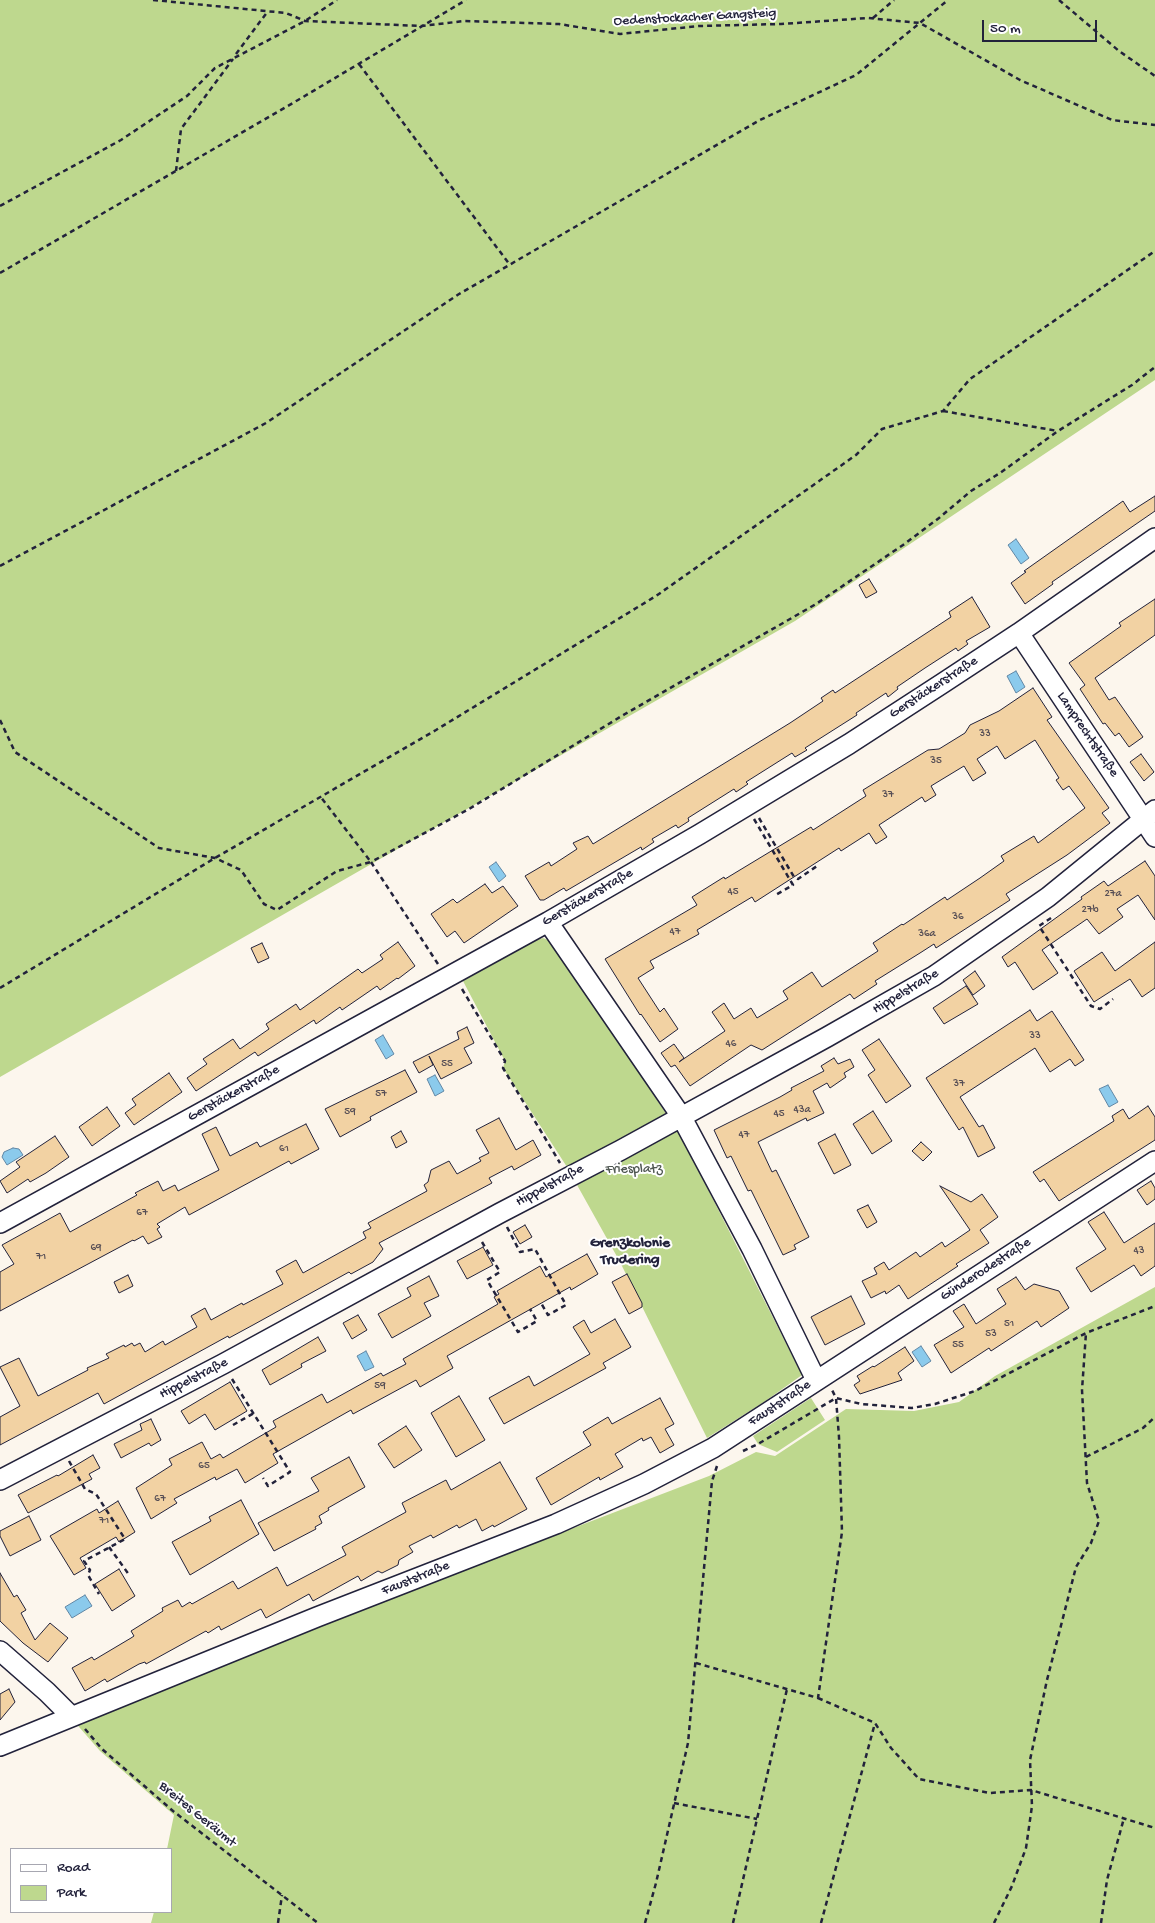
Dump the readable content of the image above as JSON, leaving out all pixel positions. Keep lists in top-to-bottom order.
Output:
{
  "streets": {
    "street": [
      "Gerstäckerstraße",
      "Lamprechtstraße",
      "Hippelstraße",
      "Günderodestraße",
      "Fauststraße"
    ],
    "path": ["Oedenstockacher Gangsteig", "Breites Geräumt"]
  },
  "crossings": [
    ["Gerstäckerstraße", "Lamprechtstraße"],
    ["Lamprechtstraße", "Hippelstraße"],
    ["Günderodestraße", "Fauststraße"],
    ["Fauststraße", "Breites Geräumt"]
  ],
  "districts": ["Grenzkolonie Trudering"],
  "parks": ["Friesplatz"],
  "house_numbers": [
    "33",
    "35",
    "37",
    "45",
    "27a",
    "27b",
    "36",
    "47",
    "36a",
    "33",
    "46",
    "55",
    "37",
    "57",
    "43a",
    "59",
    "45",
    "47",
    "61",
    "67",
    "69",
    "43",
    "71",
    "51",
    "53",
    "55",
    "59",
    "65",
    "67",
    "71"
  ],
  "legend": ["Road", "Park"],
  "scale_bar": "50 m"
}
